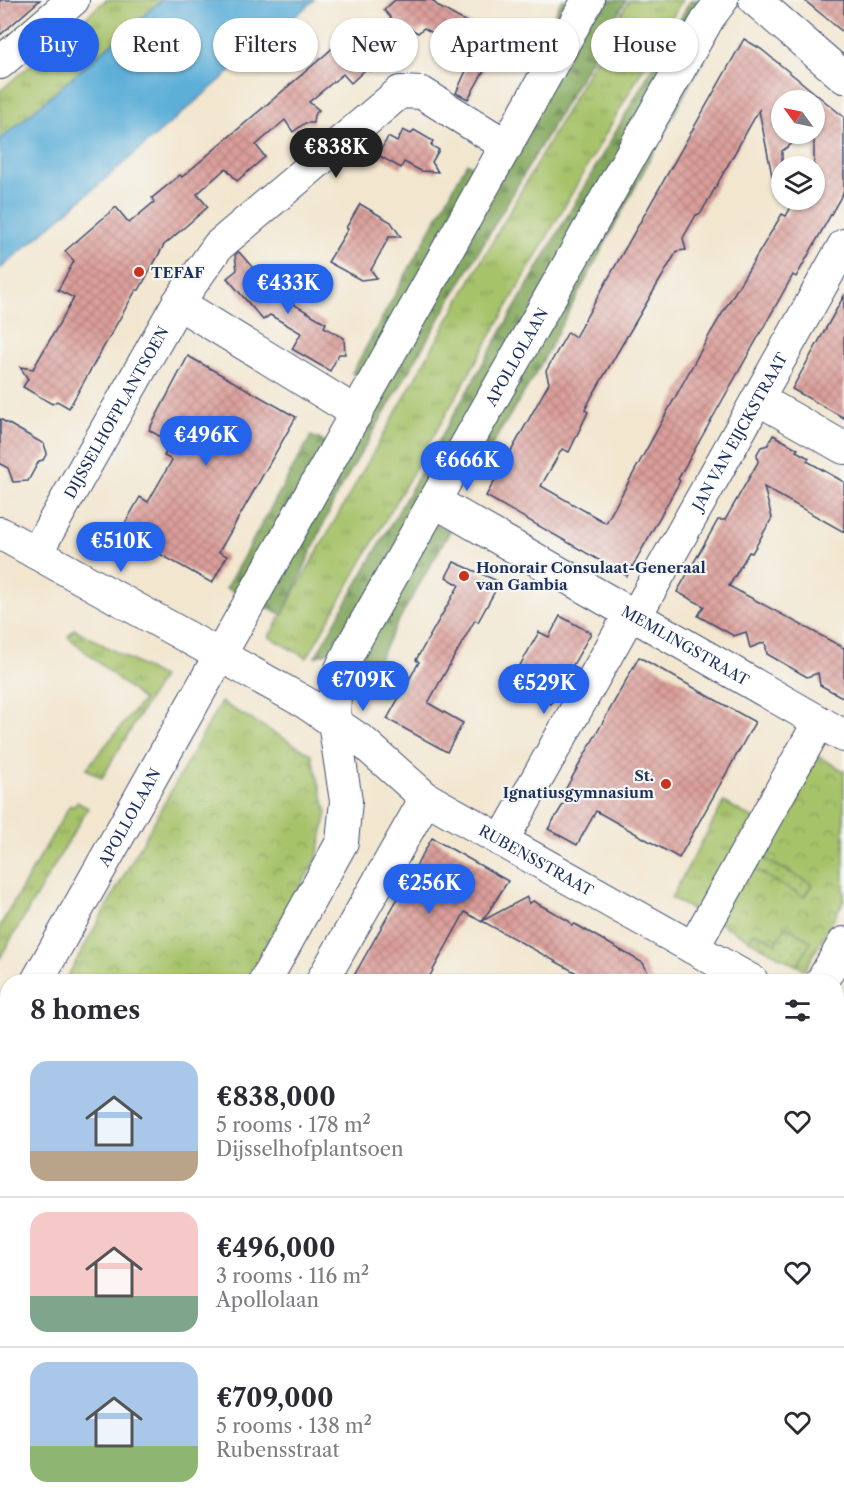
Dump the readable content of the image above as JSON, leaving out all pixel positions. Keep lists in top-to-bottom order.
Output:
{
  "streets": {
    "street": [
      "APOLLOLAAN",
      "DIJSSELHOFPLANTSOEN",
      "JAN VAN EIJCKSTRAAT",
      "MEMLINGSTRAAT",
      "RUBENSSTRAAT"
    ]
  },
  "crossings": [
    ["APOLLOLAAN", "DIJSSELHOFPLANTSOEN"],
    ["APOLLOLAAN", "MEMLINGSTRAAT"],
    ["APOLLOLAAN", "RUBENSSTRAAT"],
    ["JAN VAN EIJCKSTRAAT", "MEMLINGSTRAAT"],
    ["JAN VAN EIJCKSTRAAT", "RUBENSSTRAAT"]
  ],
  "places": ["TEFAF", "Honorair Consulaat-Generaal van Gambia", "St. Ignatiusgymnasium"],
  "north": "top left",
  "page": {
    "chip": [
      "Buy",
      "Rent",
      "Filters",
      "New",
      "Apartment",
      "House"
    ],
    "price": [
      "€838K",
      "€433K",
      "€496K",
      "€666K",
      "€510K",
      "€709K",
      "€529K",
      "€256K"
    ],
    "heading": "8 homes",
    "list": [
      {
        "name": "€838,000",
        "note": "5 rooms · 178 m² · Dijsselhofplantsoen"
      },
      {
        "name": "€496,000",
        "note": "3 rooms · 116 m² · Apollolaan"
      },
      {
        "name": "€709,000",
        "note": "5 rooms · 138 m² · Rubensstraat"
      }
    ]
  }
}
